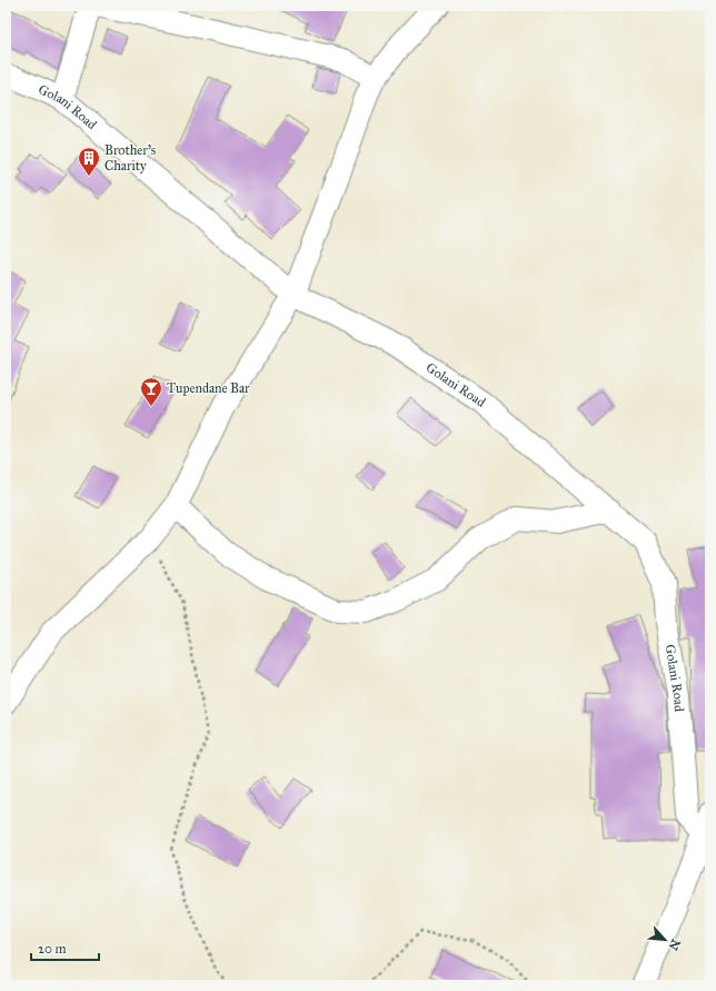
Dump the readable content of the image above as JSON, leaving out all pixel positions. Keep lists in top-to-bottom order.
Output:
{
  "streets": {
    "street": ["Golani Road"]
  },
  "places": {
    "building": ["Brother's Charity"],
    "bar": ["Tupendane Bar"]
  },
  "scale_bar": "20 m",
  "north": "bottom right"
}
